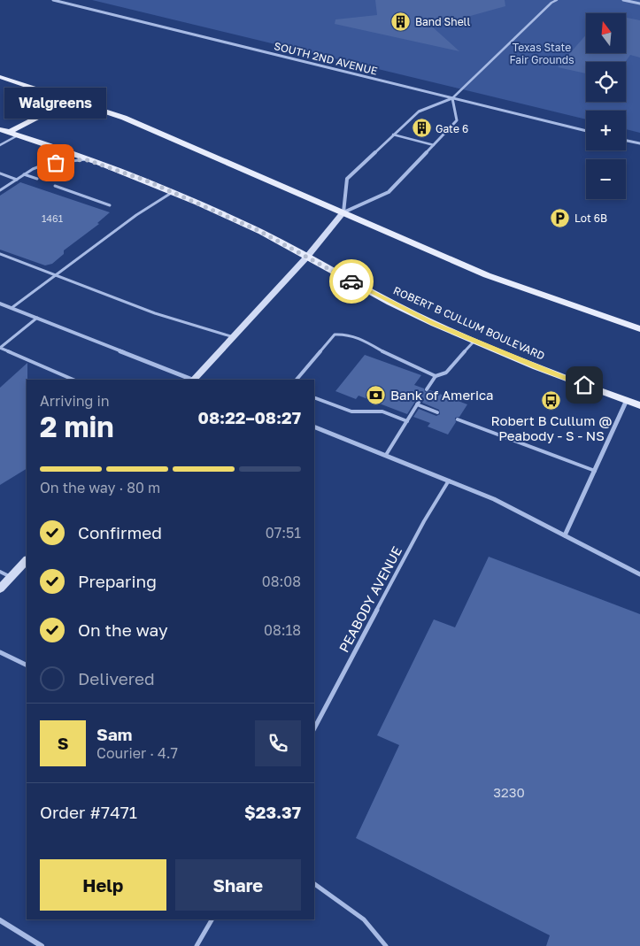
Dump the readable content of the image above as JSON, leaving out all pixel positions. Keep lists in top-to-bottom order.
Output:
{
  "streets": {
    "main road": ["ROBERT B CULLUM BOULEVARD"],
    "street": ["SOUTH 2ND AVENUE"],
    "lane": ["PEABODY AVENUE"]
  },
  "parks": ["Texas State Fair Grounds"],
  "places": {
    "building": ["Band Shell", "Gate 6"],
    "other": ["Walgreens"],
    "parking": ["Lot 6B"],
    "bank": ["Bank of America"],
    "bus stop": ["Robert B Cullum @ Peabody - S - NS"]
  },
  "house_numbers": ["1461", "3230"],
  "north": "top",
  "page": {
    "map_buttons": ["+", "−"],
    "bubble": "Walgreens",
    "heading": ["2 min", "Arriving in", "08:22–08:27"],
    "panel": [
      "Sam",
      "Courier · 4.7",
      "Order #7471",
      "$23.37"
    ],
    "bar": "On the way · 80 m",
    "list": [
      ["Confirmed", "07:51"],
      ["Preparing", "08:08"],
      ["On the way", "08:18"],
      "Delivered"
    ],
    "round": "S",
    "buttons": ["Help", "Share"]
  }
}
